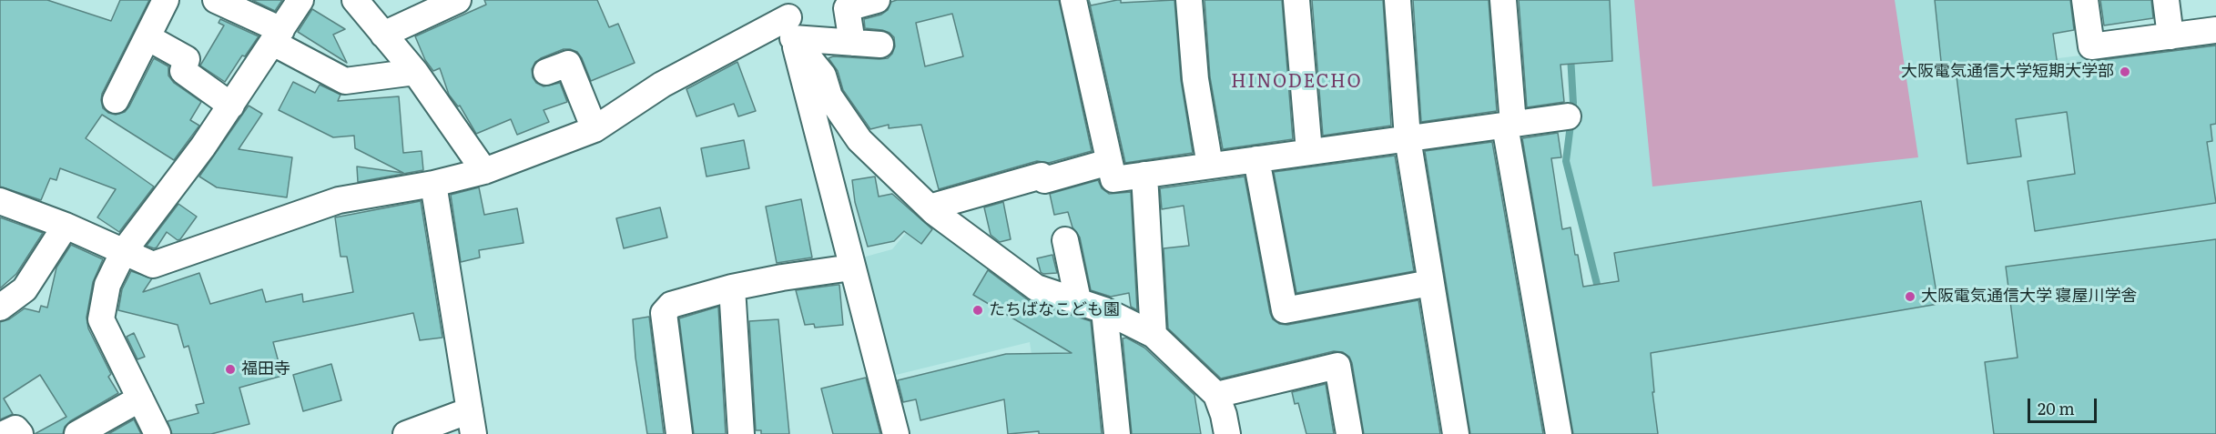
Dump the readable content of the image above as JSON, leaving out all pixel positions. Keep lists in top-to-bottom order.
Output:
{
  "districts": ["HINODECHO"],
  "places": [
    "大阪電気通信大学短期大学部",
    "大阪電気通信大学 寝屋川学舎",
    "たちばなこども園",
    "福田寺"
  ],
  "scale_bar": "20 m"
}
